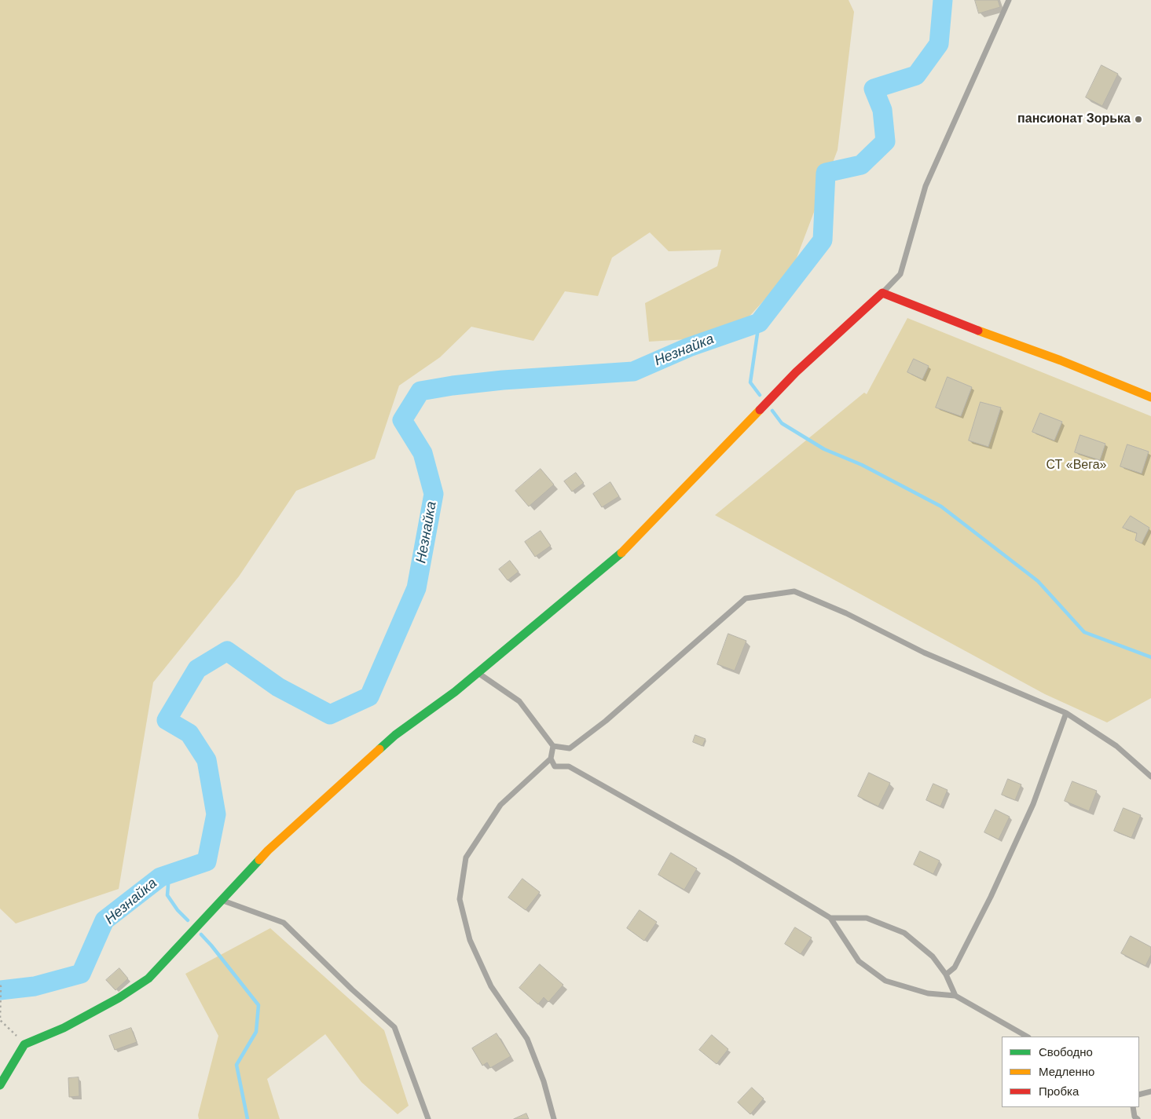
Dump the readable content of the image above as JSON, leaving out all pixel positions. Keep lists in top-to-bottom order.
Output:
{
  "water": ["Незнайка"],
  "parks": ["СТ «Вега»"],
  "places": ["пансионат Зорька"],
  "legend": ["Свободно", "Медленно", "Пробка"]
}
